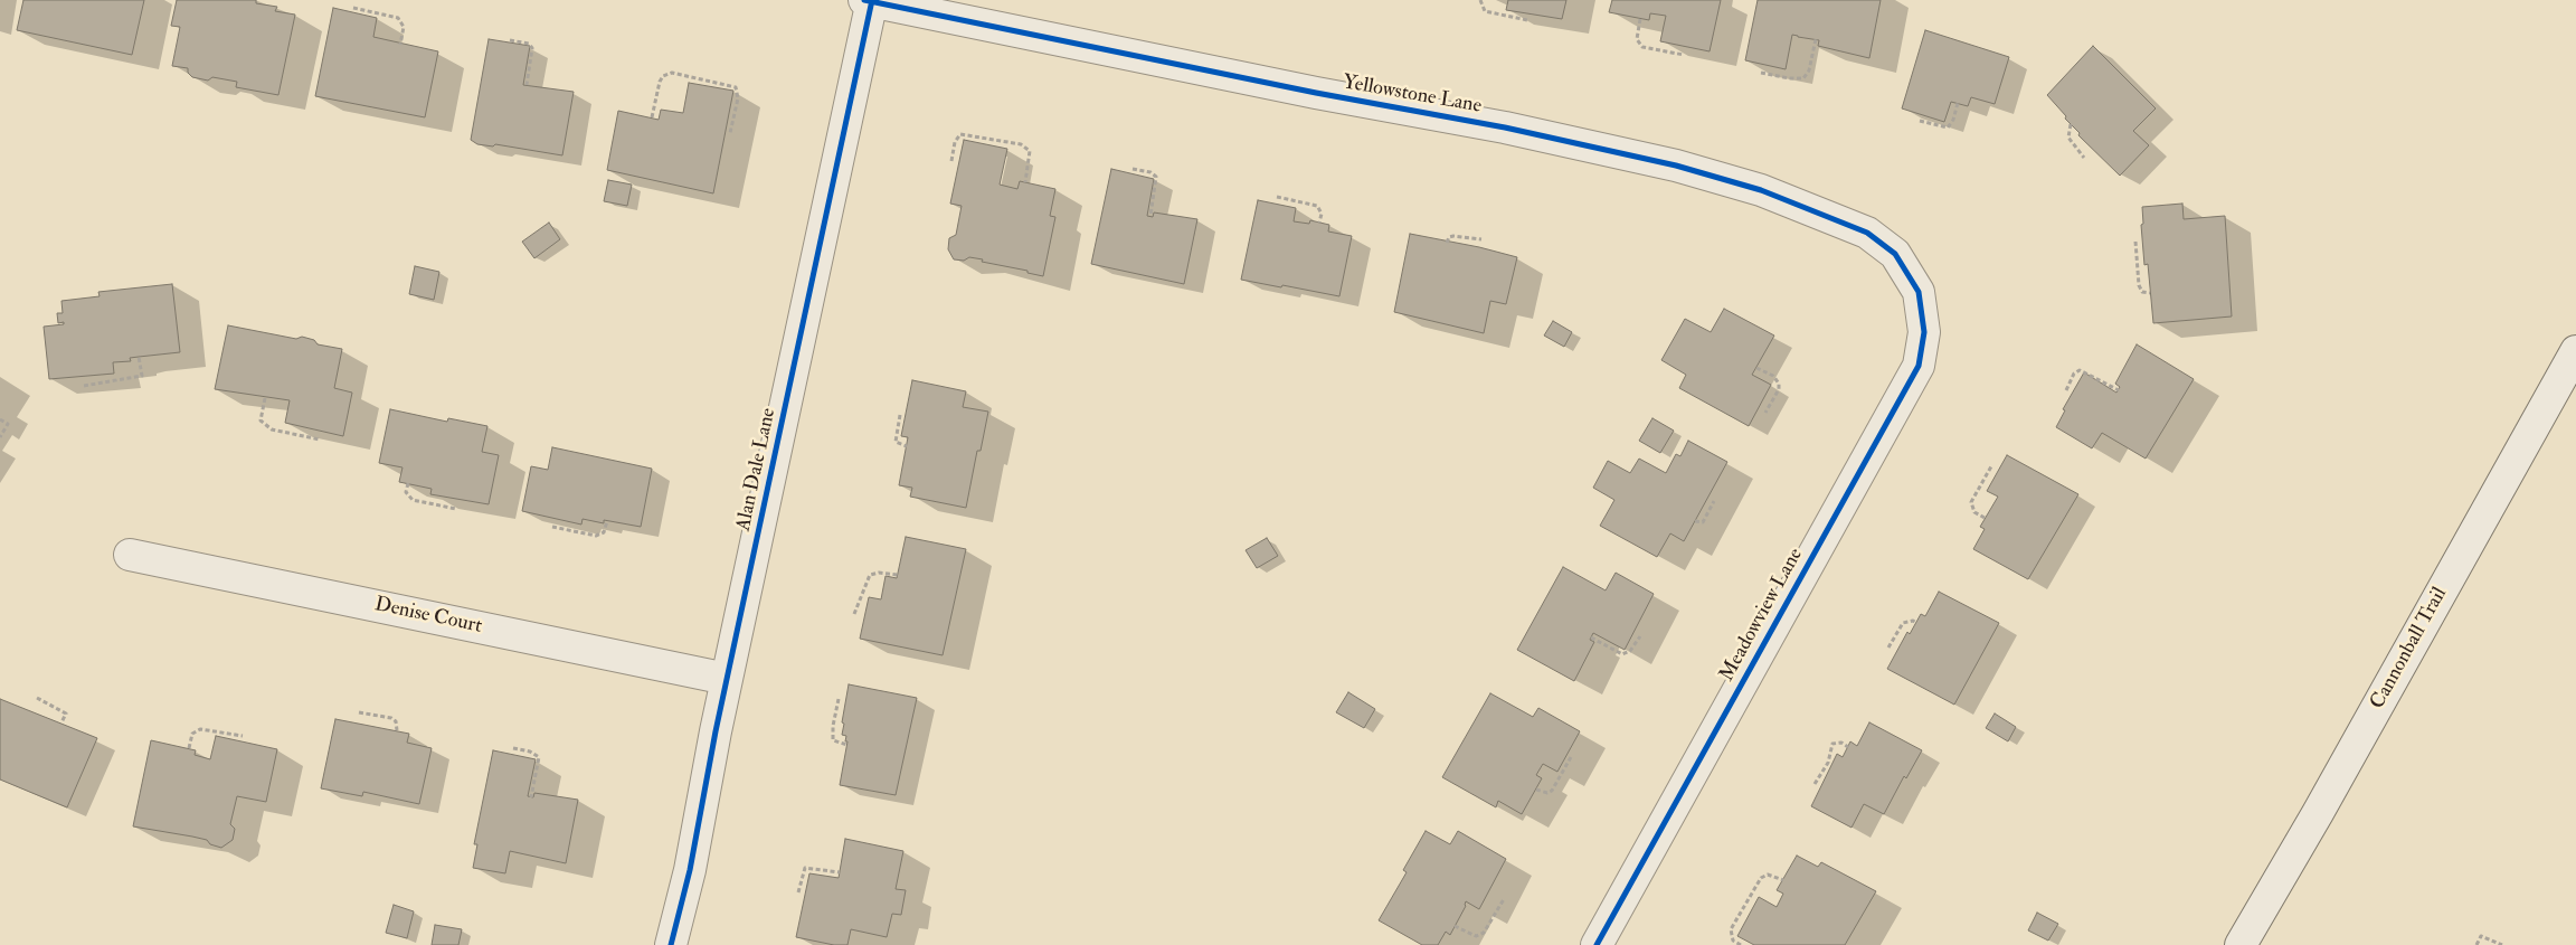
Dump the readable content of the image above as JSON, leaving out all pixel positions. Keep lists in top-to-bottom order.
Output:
{
  "streets": {
    "street": [
      "Yellowstone Lane",
      "Alan Dale Lane",
      "Meadowview Lane",
      "Denise Court",
      "Cannonball Trail"
    ]
  },
  "crossings": [
    ["Yellowstone Lane", "Alan Dale Lane"],
    ["Yellowstone Lane", "Meadowview Lane"],
    ["Alan Dale Lane", "Denise Court"]
  ]
}
